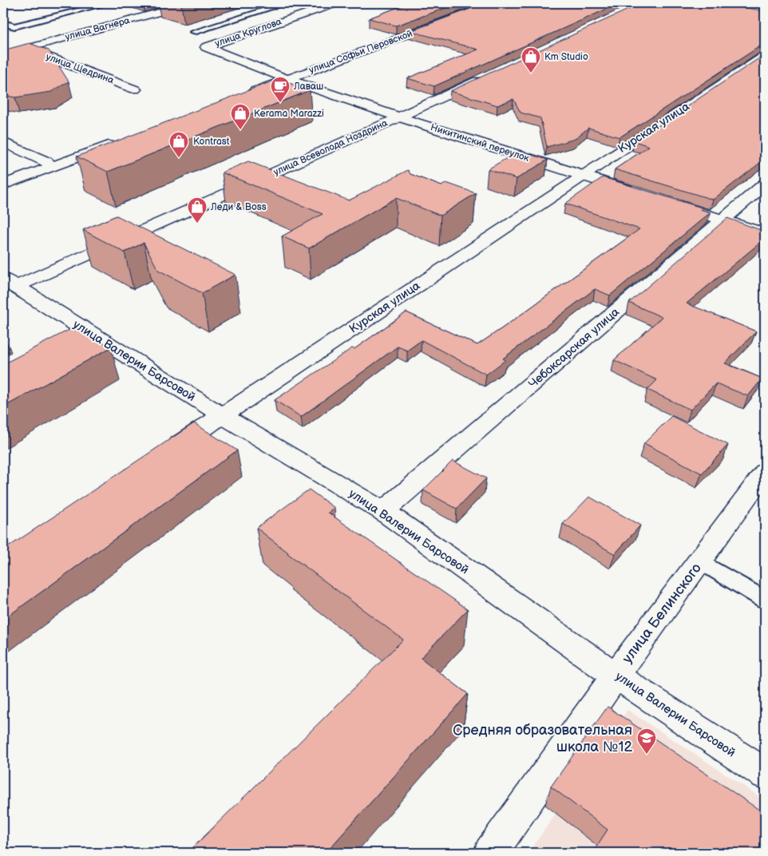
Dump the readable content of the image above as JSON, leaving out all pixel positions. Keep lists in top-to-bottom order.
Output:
{
  "streets": {
    "street": [
      "улица Вагнера",
      "улица Круглова",
      "улица Софьи Перовской",
      "улица Щедрина",
      "Курская улица",
      "Никитинский переулок",
      "улица Всеволода Ноздрина",
      "Чебоксарская улица",
      "улица Валерии Барсовой",
      "улица Белинского"
    ]
  },
  "crossings": [
    ["улица Вагнера", "улица Щедрина"],
    ["улица Круглова", "Никитинский переулок"],
    ["улица Софьи Перовской", "Никитинский переулок"],
    ["Курская улица", "Никитинский переулок"],
    ["Курская улица", "улица Валерии Барсовой"],
    ["Никитинский переулок", "улица Всеволода Ноздрина"],
    ["улица Всеволода Ноздрина", "улица Валерии Барсовой"],
    ["Чебоксарская улица", "улица Валерии Барсовой"],
    ["улица Валерии Барсовой", "улица Белинского"]
  ],
  "places": {
    "shop": [
      "Кm Studio",
      "Kerama Marazzi",
      "Kontrast",
      "Леди & Boss"
    ],
    "cafe": ["Лаваш"],
    "school or university": ["Средняя образовательная школа №12"]
  }
}
